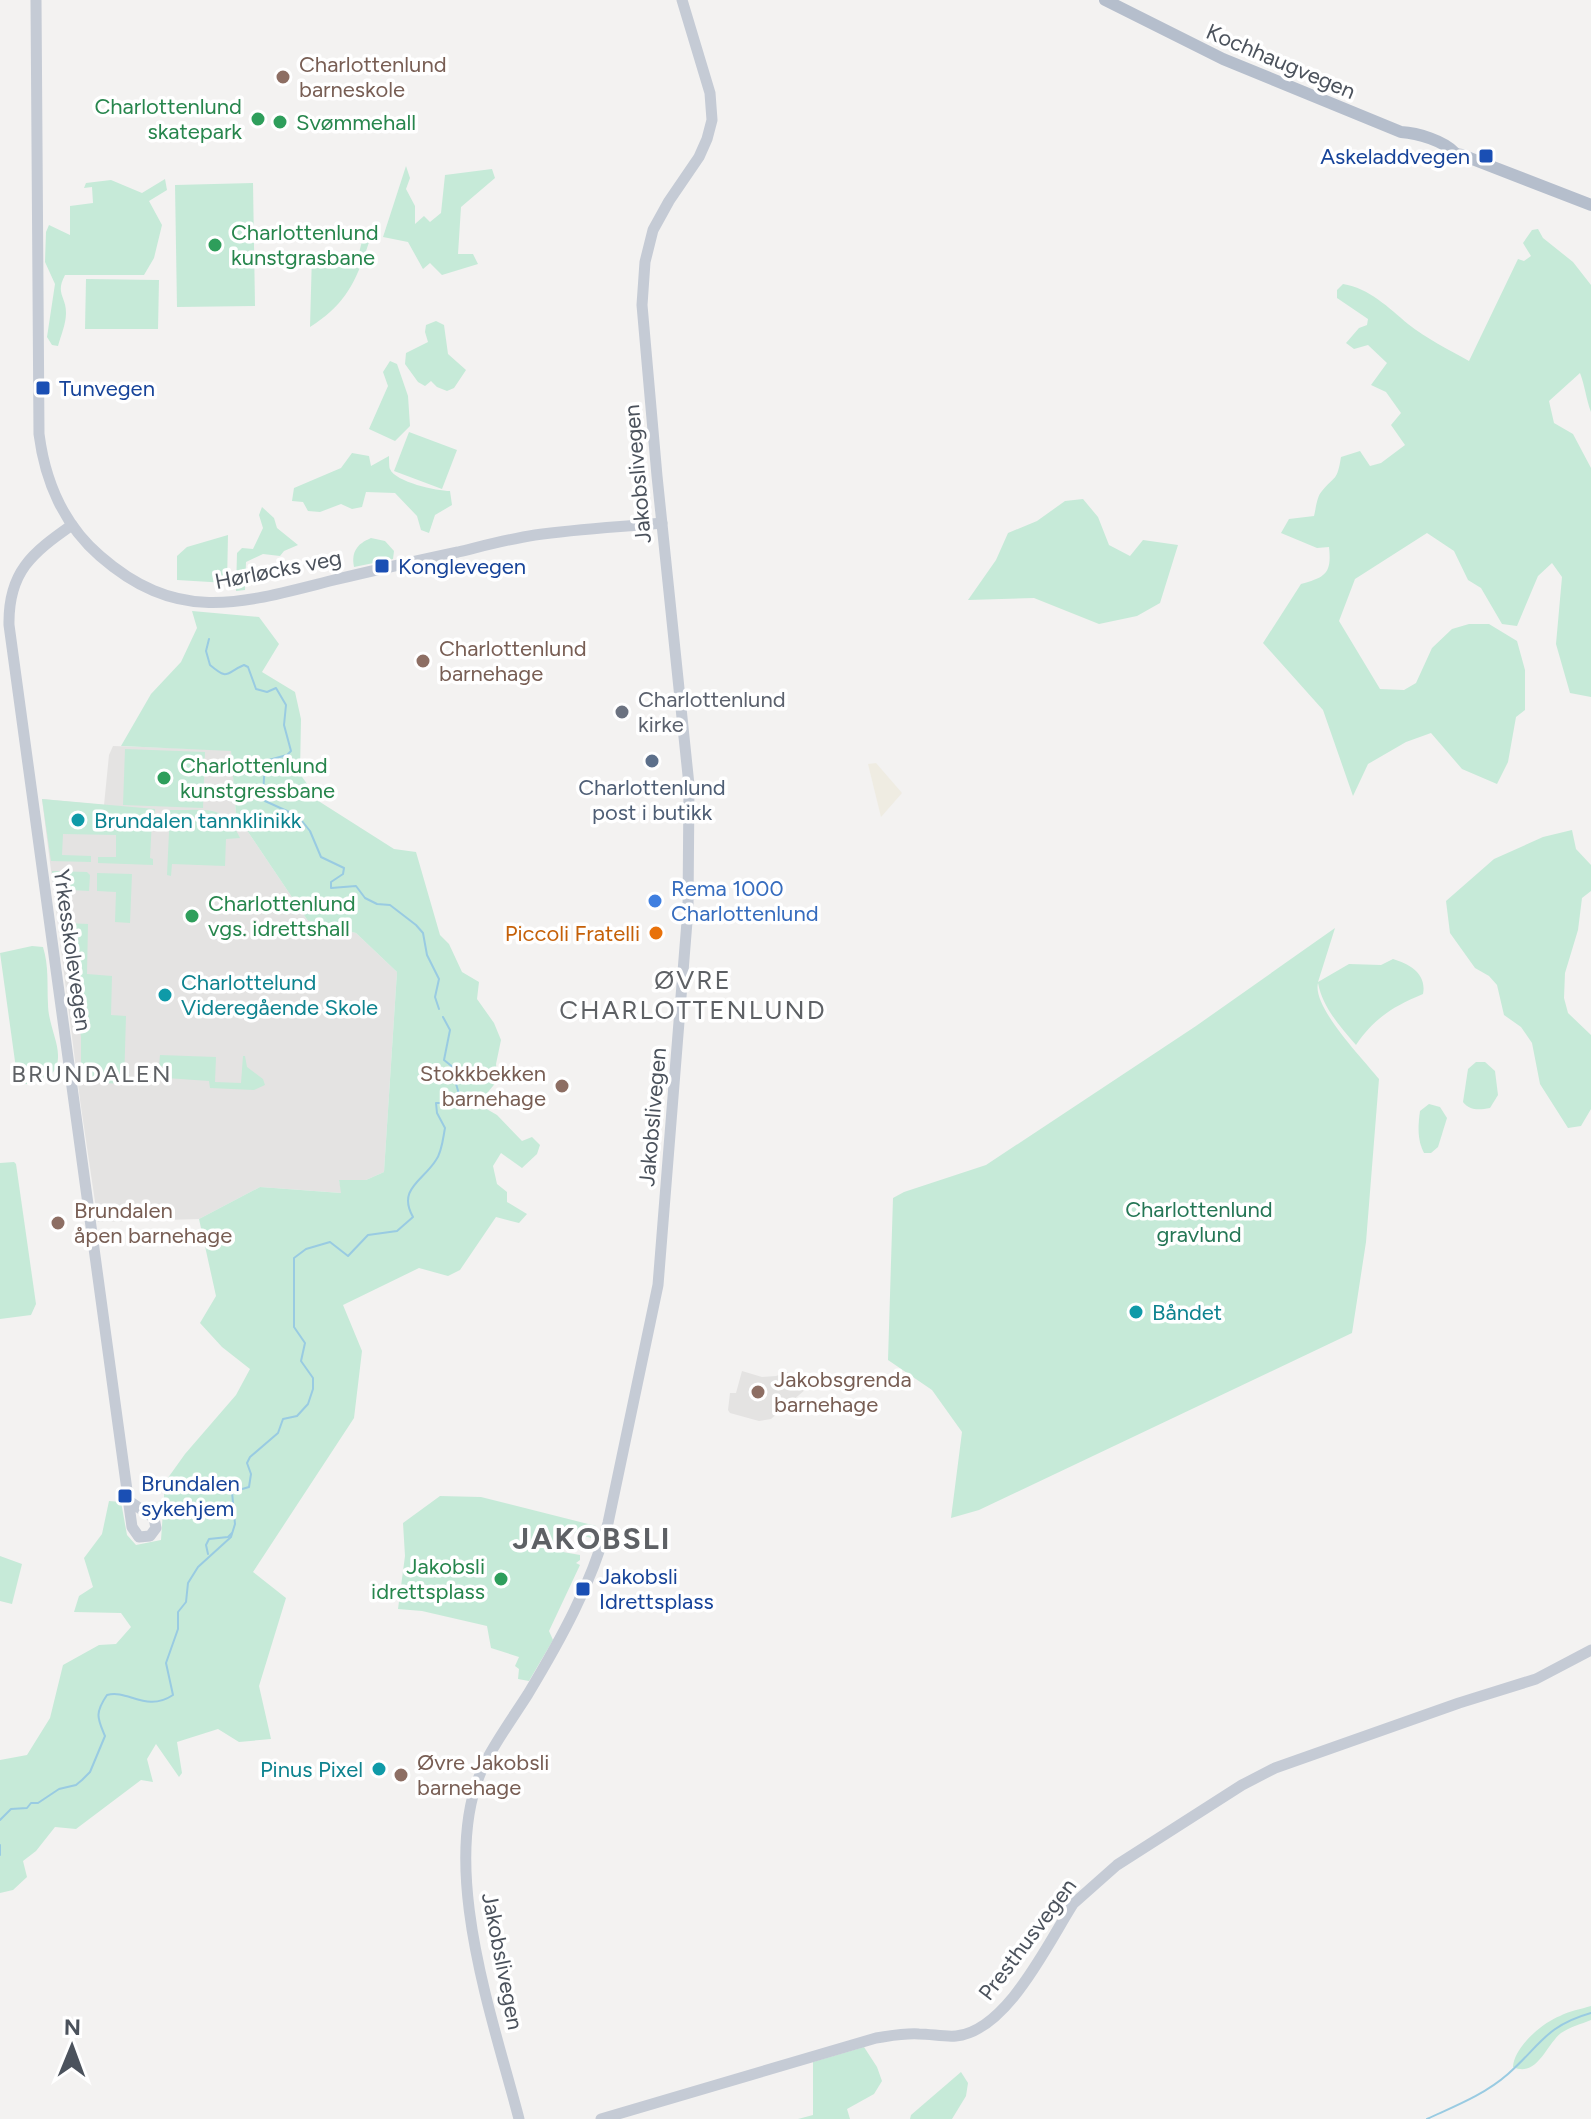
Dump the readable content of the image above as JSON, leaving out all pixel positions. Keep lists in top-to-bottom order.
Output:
{
  "streets": {
    "main road": ["Kochhaugvegen"],
    "street": [
      "Jakobslivegen",
      "Hørløcks veg",
      "Yrkesskolevegen",
      "Presthusvegen"
    ]
  },
  "crossings": [
    ["Jakobslivegen", "Hørløcks veg"],
    ["Hørløcks veg", "Yrkesskolevegen"]
  ],
  "districts": ["ØVRE CHARLOTTENLUND", "BRUNDALEN", "JAKOBSLI"],
  "parks": ["Charlottenlund gravlund"],
  "places": {
    "other": [
      "Charlottenlund barneskole",
      "Charlottenlund skatepark",
      "Svømmehall",
      "Charlottenlund kunstgrasbane",
      "Charlottenlund barnehage",
      "Charlottenlund kirke",
      "Charlottenlund post i butikk",
      "Charlottenlund kunstgressbane",
      "Brundalen tannklinikk",
      "Rema 1000 Charlottenlund",
      "Charlottenlund vgs. idrettshall",
      "Piccoli Fratelli",
      "Charlottelund Videregående Skole",
      "Stokkbekken barnehage",
      "Brundalen åpen barnehage",
      "Båndet",
      "Jakobsgrenda barnehage",
      "Jakobsli idrettsplass",
      "Pinus Pixel",
      "Øvre Jakobsli barnehage"
    ],
    "transit": [
      "Askeladdvegen",
      "Tunvegen",
      "Konglevegen",
      "Brundalen sykehjem",
      "Jakobsli Idrettsplass"
    ]
  },
  "north": "top"
}
